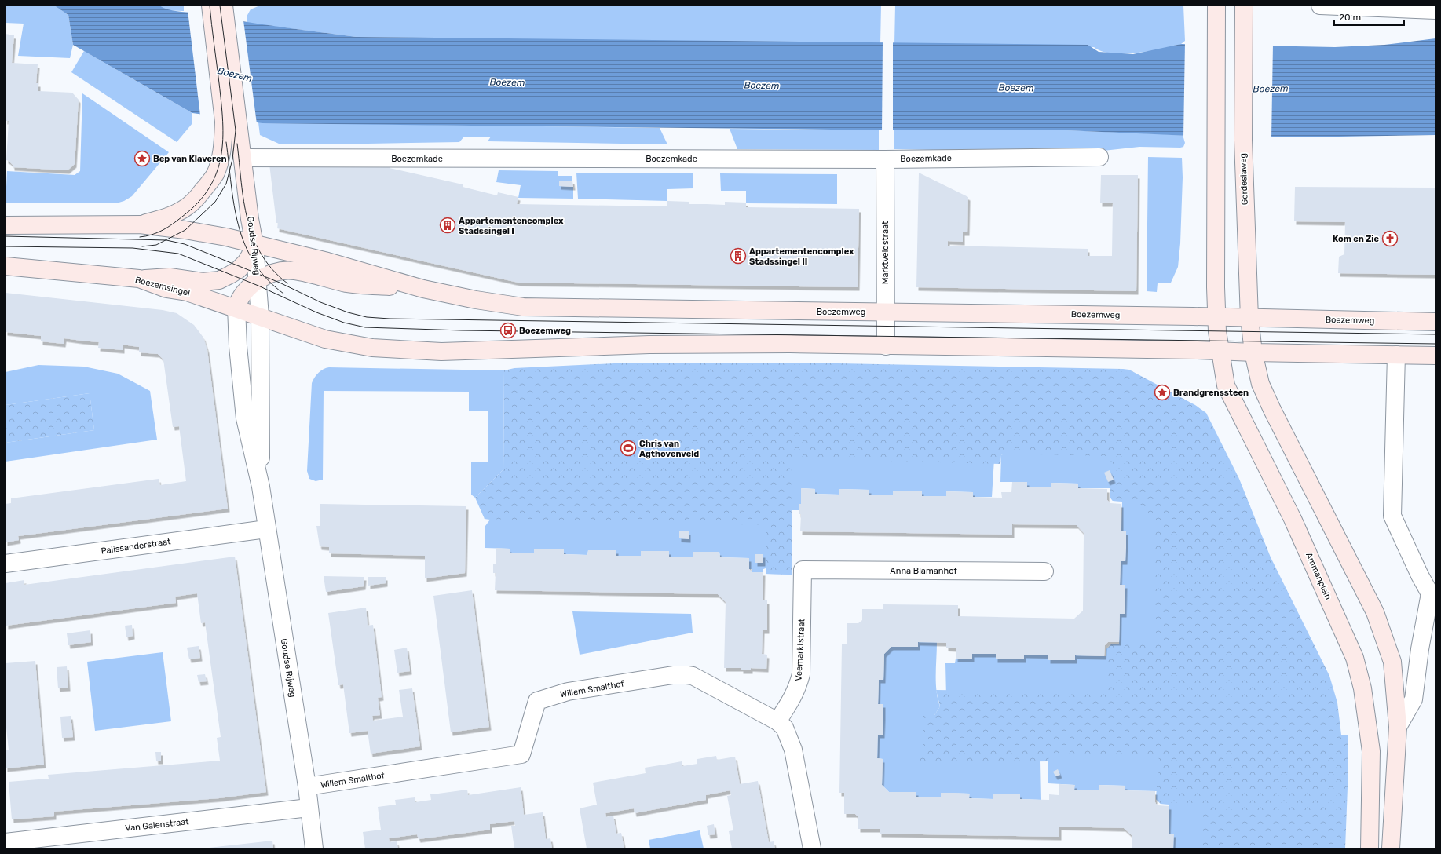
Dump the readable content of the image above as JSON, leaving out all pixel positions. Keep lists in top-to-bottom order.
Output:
{
  "streets": {
    "main road": [
      "Gerdesiaweg",
      "Goudse Rijweg",
      "Boezemsingel",
      "Boezemweg",
      "Ammanplein"
    ],
    "street": [
      "Boezemkade",
      "Marktveldstraat",
      "Palissanderstraat",
      "Anna Blamanhof",
      "Veemarktstraat",
      "Willem Smalthof",
      "Van Galenstraat"
    ]
  },
  "crossings": [
    ["Boezemkade", "Goudse Rijweg"],
    ["Boezemkade", "Marktveldstraat"],
    ["Gerdesiaweg", "Boezemweg"],
    ["Goudse Rijweg", "Boezemsingel"],
    ["Goudse Rijweg", "Boezemweg"],
    ["Goudse Rijweg", "Palissanderstraat"],
    ["Goudse Rijweg", "Willem Smalthof"],
    ["Goudse Rijweg", "Van Galenstraat"],
    ["Marktveldstraat", "Boezemweg"],
    ["Boezemweg", "Ammanplein"],
    ["Anna Blamanhof", "Veemarktstraat"],
    ["Veemarktstraat", "Willem Smalthof"]
  ],
  "water": ["Boezem"],
  "places": {
    "place": ["Bep van Klaveren", "Brandgrenssteen"],
    "building": ["Appartementencomplex Stadssingel I", "Appartementencomplex Stadssingel II"],
    "church": ["Kom en Zie"],
    "bus stop": ["Boezemweg"],
    "sports": ["Chris van Agthovenveld"]
  },
  "scale_bar": "20 m"
}
